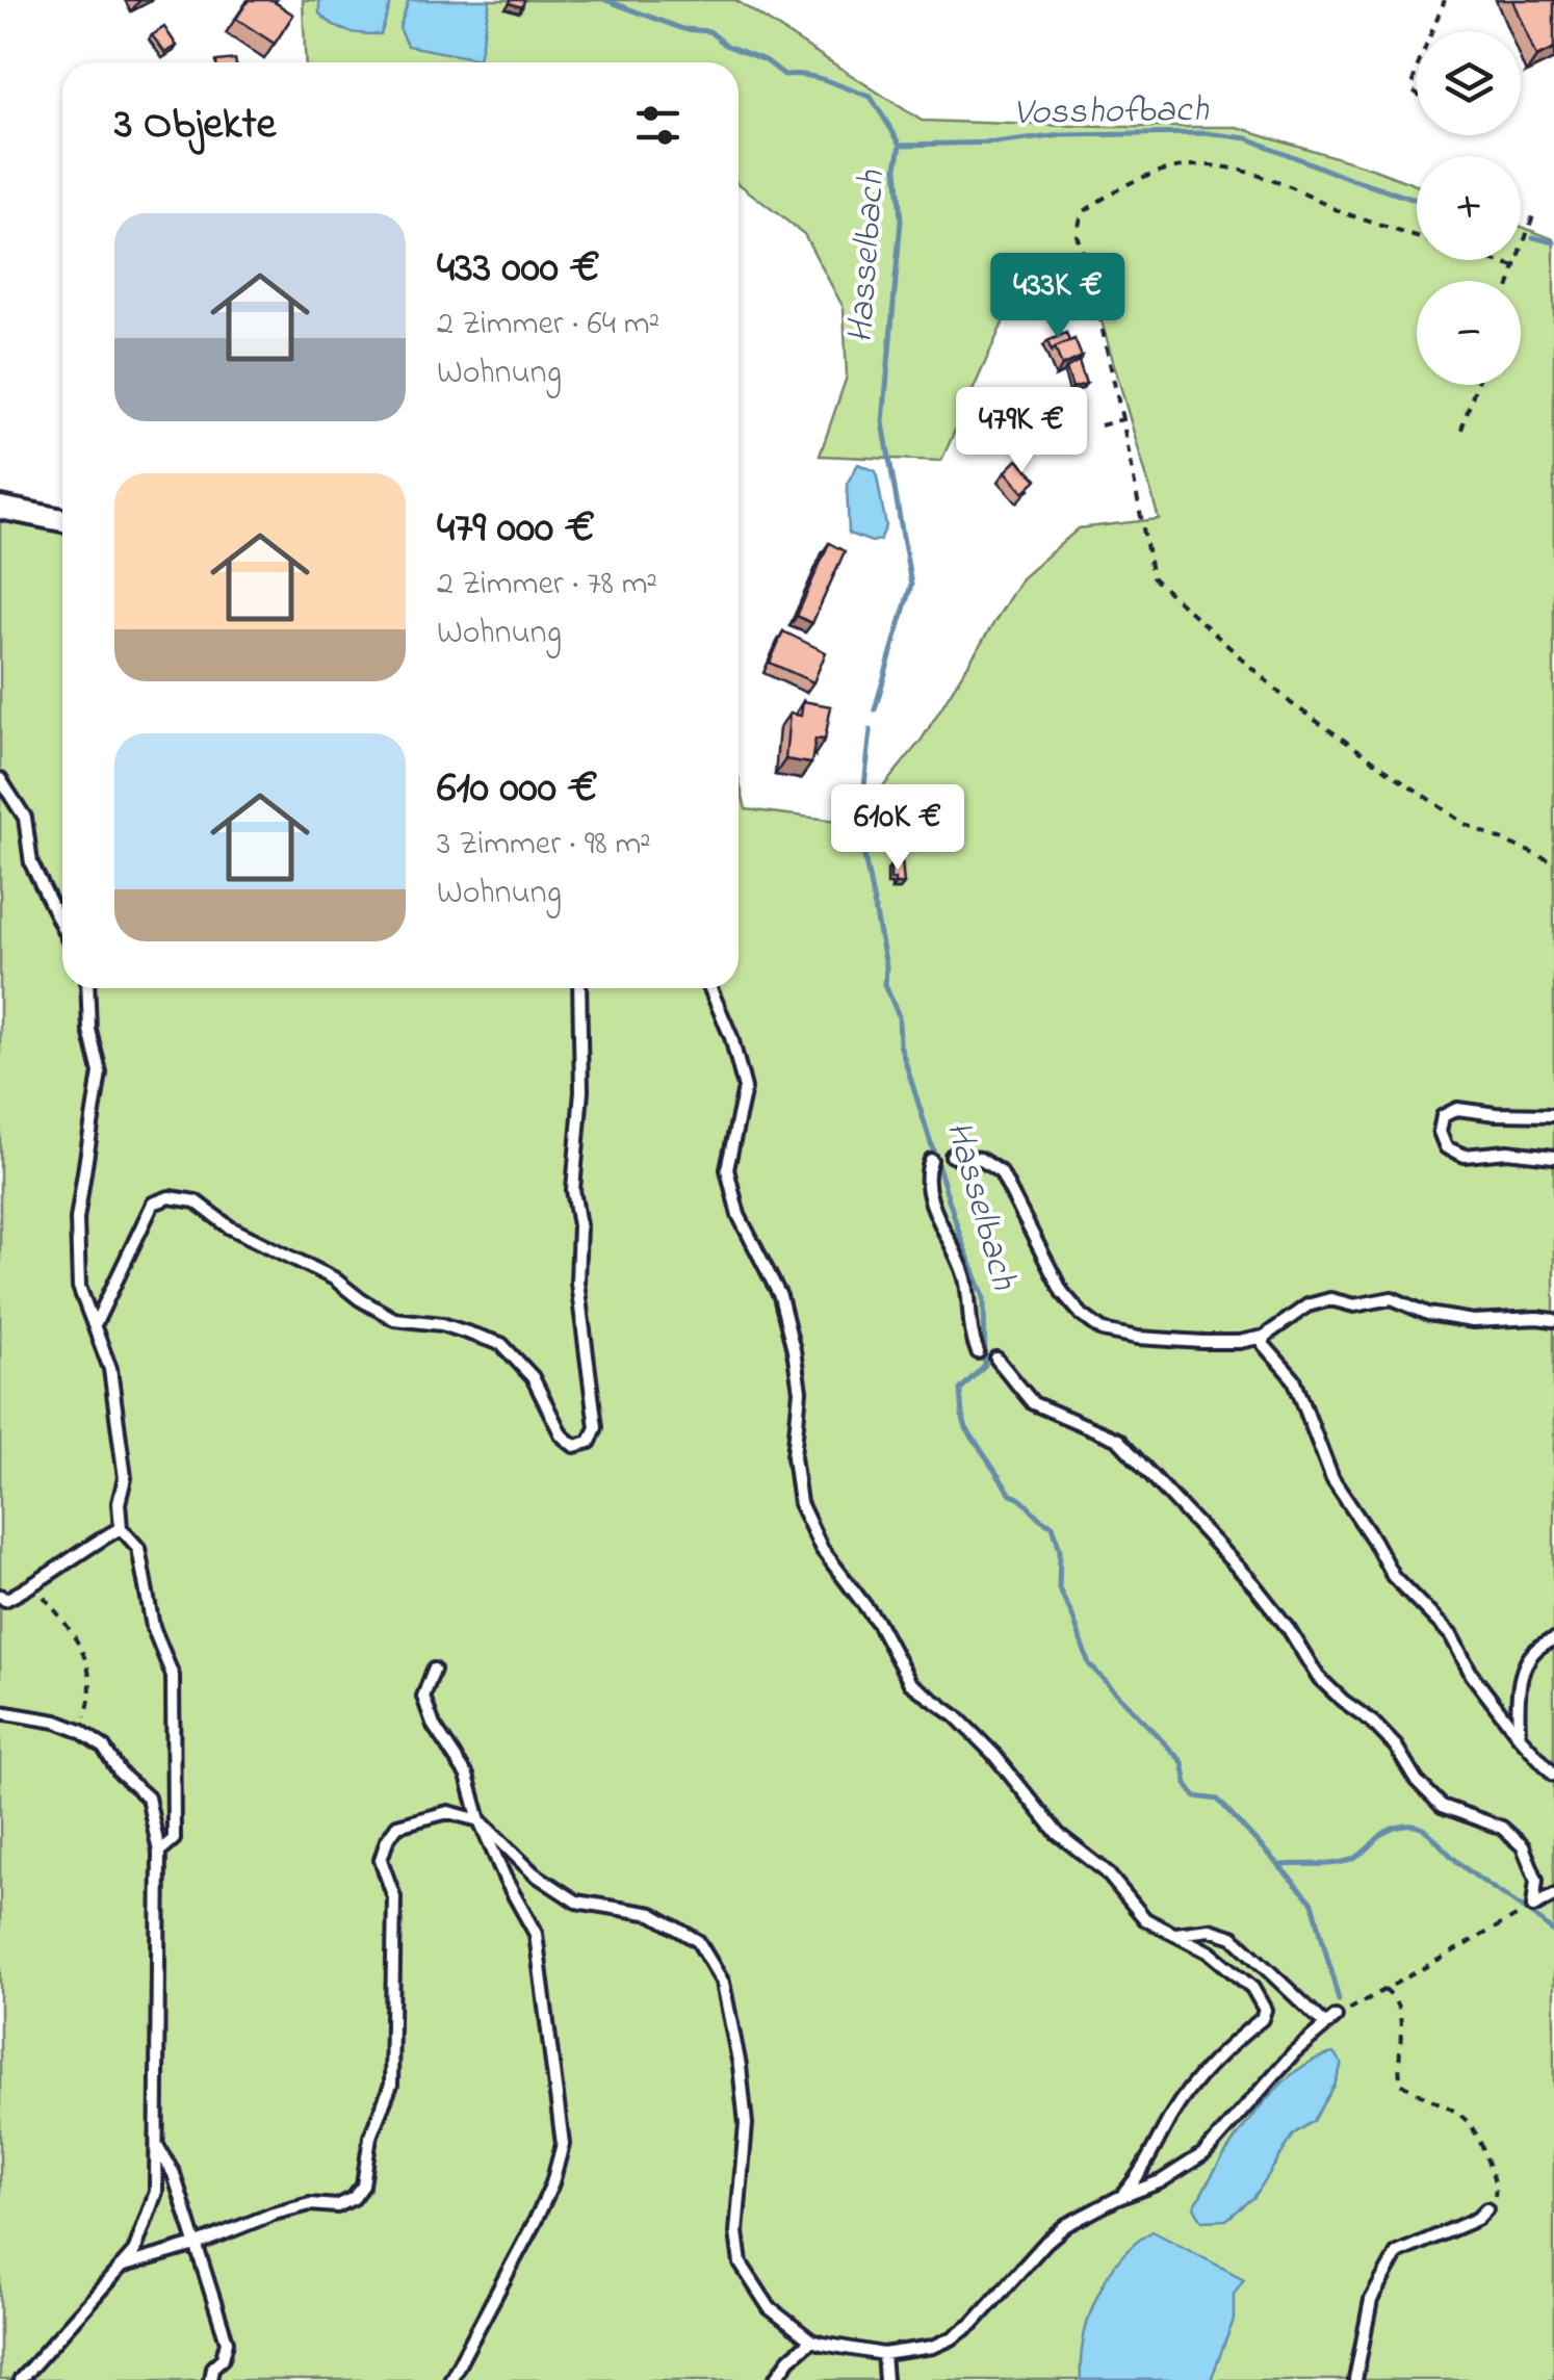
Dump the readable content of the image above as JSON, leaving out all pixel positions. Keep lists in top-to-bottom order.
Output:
{
  "water": ["Vosshofbach", "Hasselbach"],
  "page": {
    "map_buttons": ["+", "−"],
    "heading": "3 Objekte",
    "list": [
      {
        "name": "433 000 €",
        "note": "2 Zimmer · 64 m² · Wohnung"
      },
      {
        "name": "479 000 €",
        "note": "2 Zimmer · 78 m² · Wohnung"
      },
      {
        "name": "610 000 €",
        "note": "3 Zimmer · 98 m² · Wohnung"
      }
    ],
    "price": ["433K €", "479K €", "610K €"]
  }
}
